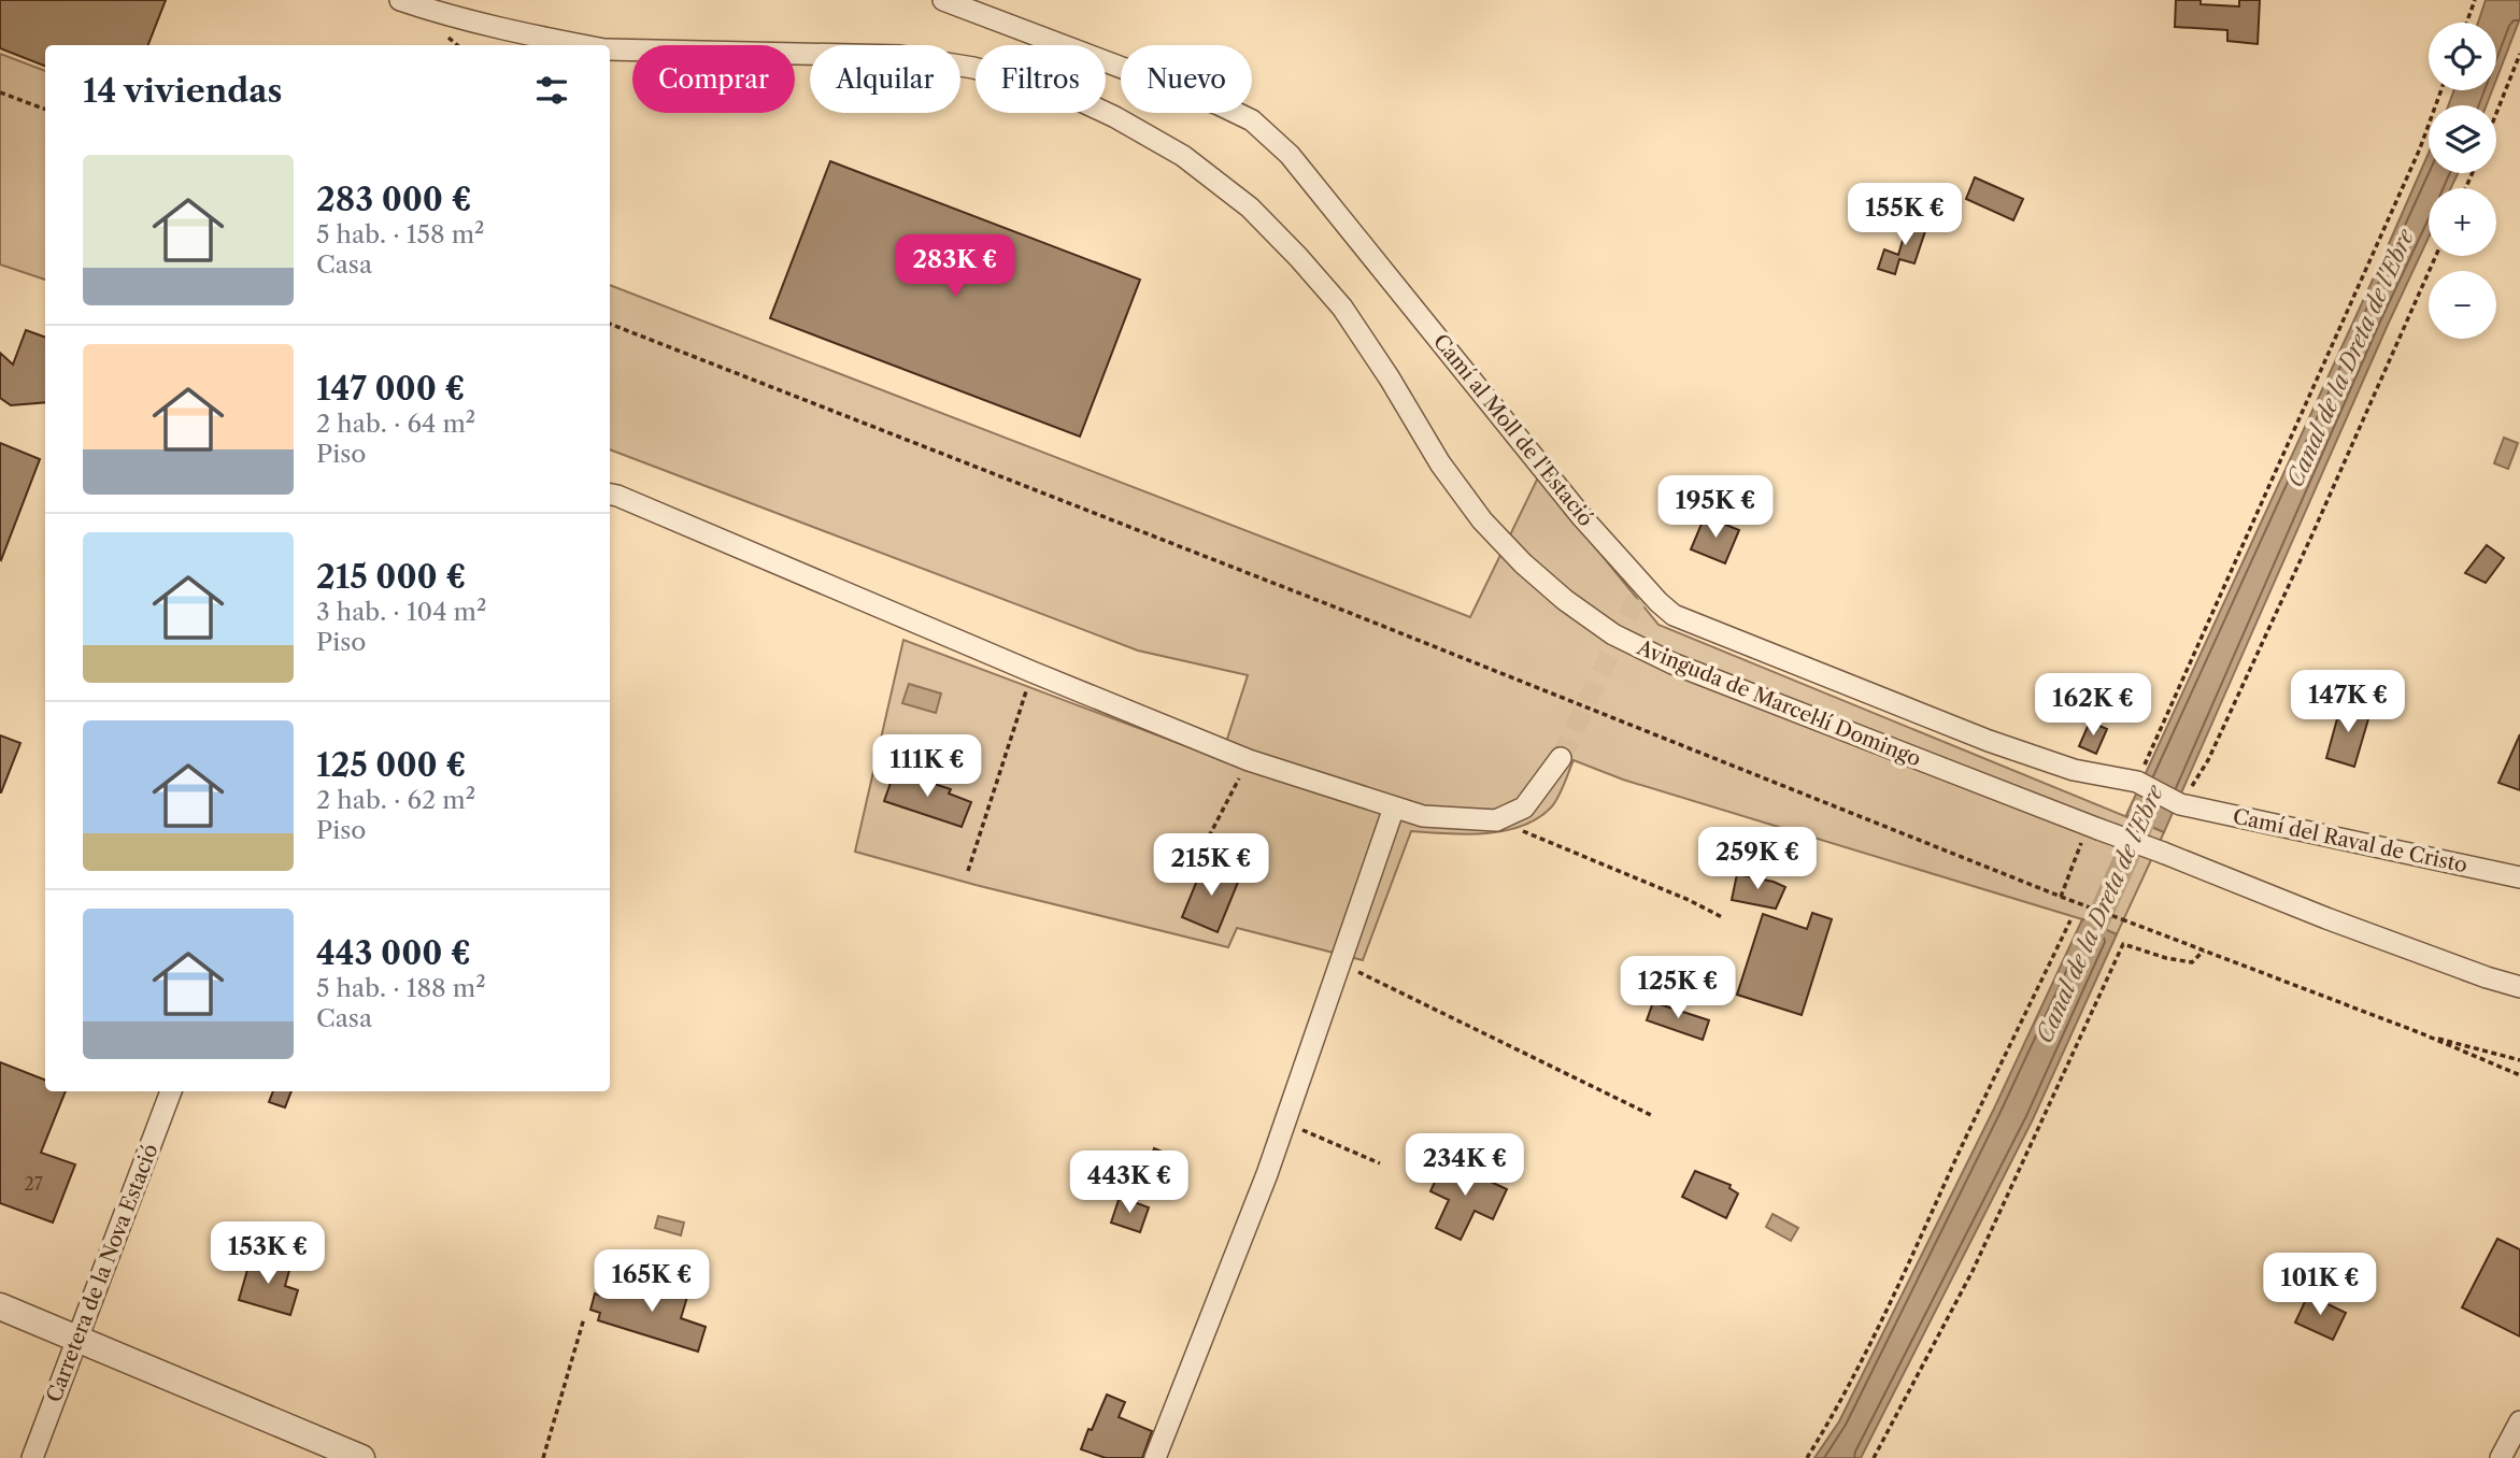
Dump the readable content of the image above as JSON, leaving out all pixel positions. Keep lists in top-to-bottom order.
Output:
{
  "streets": {
    "street": [
      "Camí al Moll de l'Estació",
      "Avinguda de Marcel·lí Domingo",
      "Camí del Raval de Cristo",
      "Carretera de la Nova Estació"
    ]
  },
  "crossings": [
    ["Camí al Moll de l'Estació", "Camí del Raval de Cristo"]
  ],
  "water": ["Canal de la Dreta de l'Ebre"],
  "house_numbers": ["27"],
  "page": {
    "map_buttons": ["+", "−"],
    "chip": [
      "Comprar",
      "Alquilar",
      "Filtros",
      "Nuevo"
    ],
    "heading": "14 viviendas",
    "list": [
      {
        "name": "283 000 €",
        "note": "5 hab. · 158 m² · Casa"
      },
      {
        "name": "147 000 €",
        "note": "2 hab. · 64 m² · Piso"
      },
      {
        "name": "215 000 €",
        "note": "3 hab. · 104 m² · Piso"
      },
      {
        "name": "125 000 €",
        "note": "2 hab. · 62 m² · Piso"
      },
      {
        "name": "443 000 €",
        "note": "5 hab. · 188 m² · Casa"
      }
    ],
    "price": [
      "155K €",
      "283K €",
      "195K €",
      "147K €",
      "162K €",
      "111K €",
      "259K €",
      "215K €",
      "125K €",
      "234K €",
      "443K €",
      "153K €",
      "165K €",
      "101K €"
    ]
  }
}
